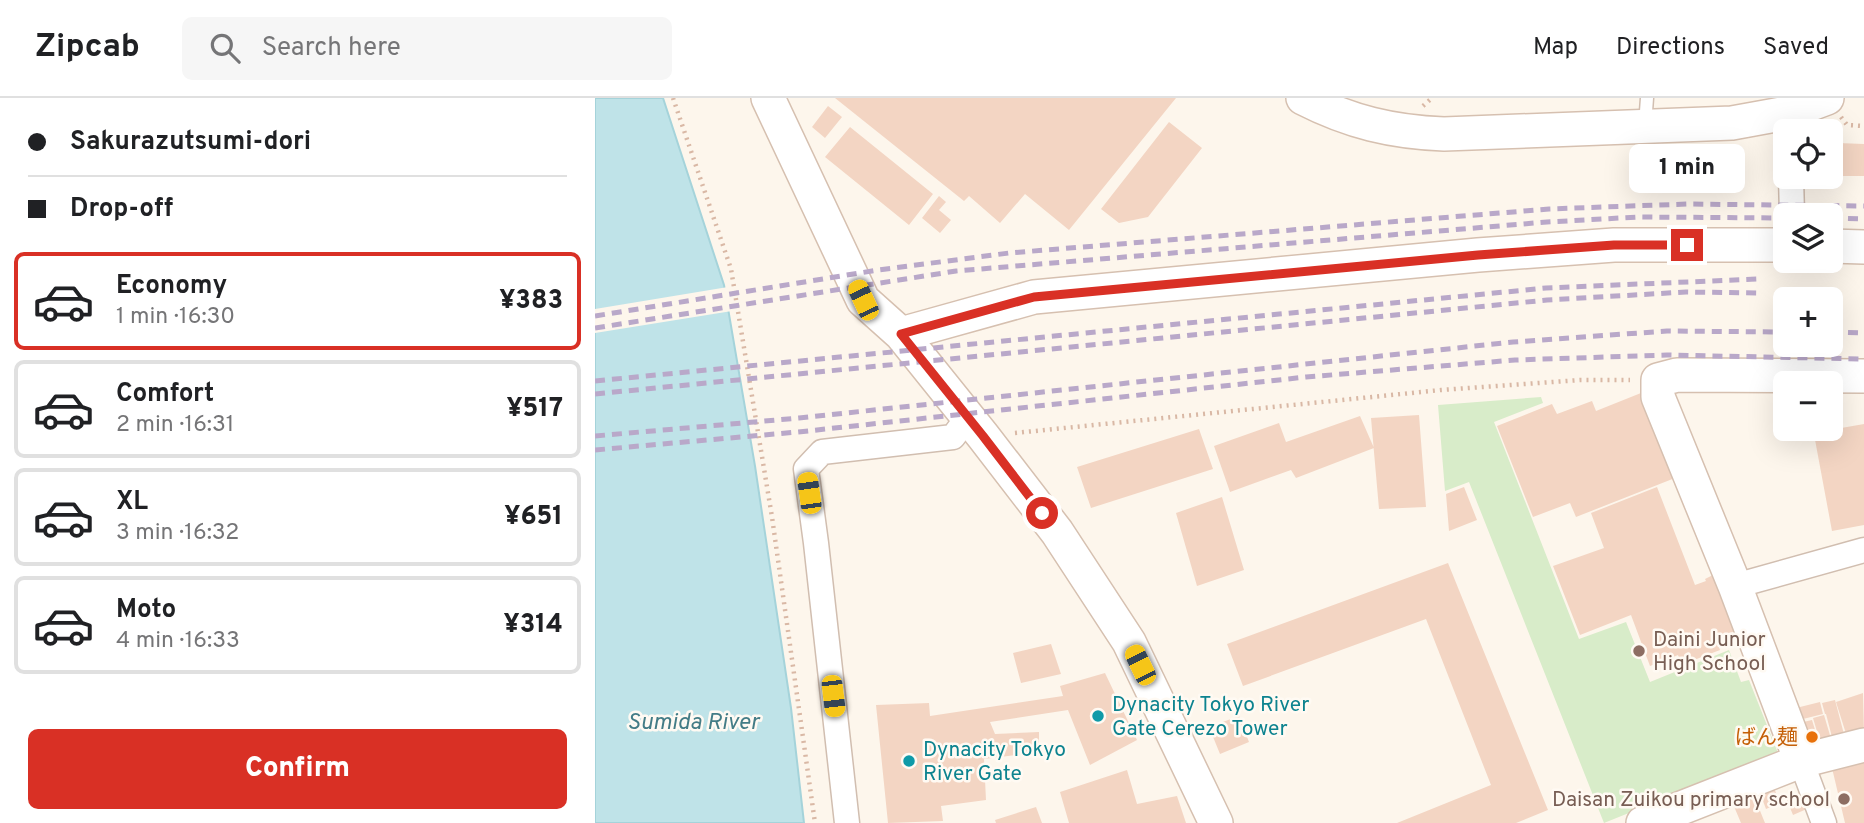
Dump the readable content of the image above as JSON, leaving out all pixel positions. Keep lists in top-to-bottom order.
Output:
{
  "water": ["Sumida River"],
  "places": [
    "Daini Junior High School",
    "Dynacity Tokyo River Gate Cerezo Tower",
    "ばん麺",
    "Dynacity Tokyo River Gate",
    "Daisan Zuikou primary school"
  ],
  "page": {
    "header": "Zipcab",
    "search": "Search here",
    "nav": ["Map", "Directions", "Saved"],
    "banner": ["Sakurazutsumi-dori", "Drop-off"],
    "map_buttons": ["+", "−"],
    "bubble": "1 min",
    "list": [
      {
        "name": "Economy",
        "note": "1 min · 16:30",
        "value": "¥383"
      },
      {
        "name": "Comfort",
        "note": "2 min · 16:31",
        "value": "¥517"
      },
      {
        "name": "XL",
        "note": "3 min · 16:32",
        "value": "¥651"
      },
      {
        "name": "Moto",
        "note": "4 min · 16:33",
        "value": "¥314"
      }
    ],
    "buttons": "Confirm"
  }
}
